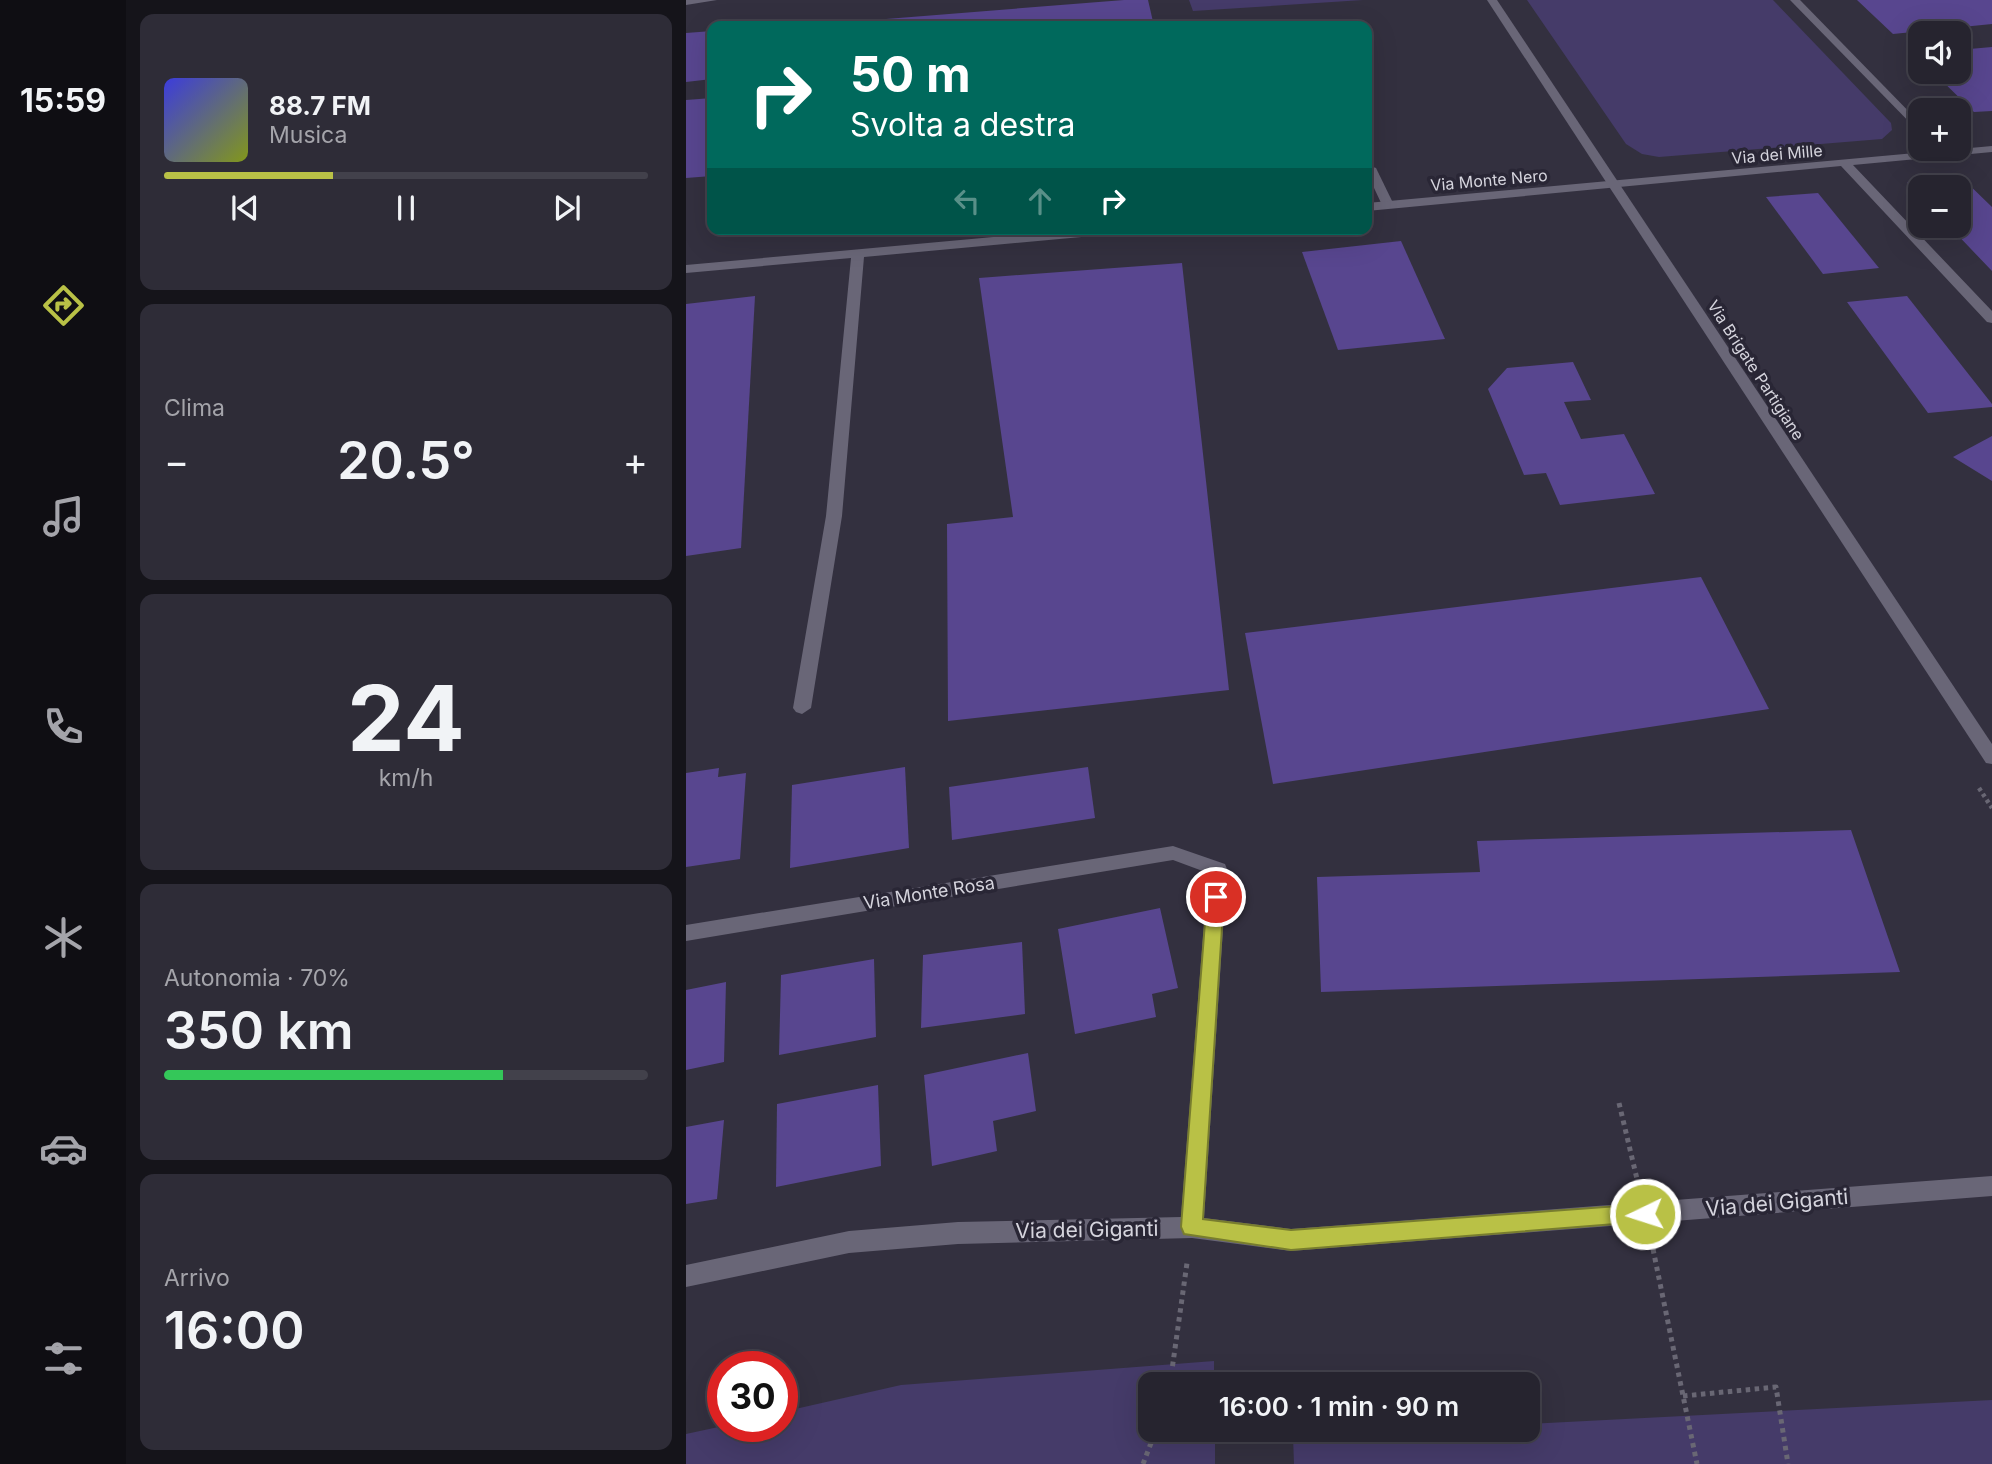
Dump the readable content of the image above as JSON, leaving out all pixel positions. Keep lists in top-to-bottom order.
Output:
{
  "streets": {
    "street": [
      "Via dei Mille",
      "Via Monte Nero",
      "Via Brigate Partigiane",
      "Via Monte Rosa",
      "Via dei Giganti"
    ]
  },
  "crossings": [
    ["Via dei Mille", "Via Monte Nero"],
    ["Via dei Mille", "Via Brigate Partigiane"],
    ["Via Monte Nero", "Via Brigate Partigiane"],
    ["Via Monte Rosa", "Via dei Giganti"]
  ],
  "page": {
    "tabs": "15:59",
    "map_buttons": ["+", "−"],
    "turn": ["50 m", "Svolta a destra"],
    "song": ["88.7 FM", "Musica"],
    "tile": [
      "Clima",
      ["24", "km/h"],
      ["Autonomia · 70%", "350 km"],
      ["Arrivo", "16:00"]
    ],
    "heat": ["−", "20.5°", "+"],
    "limit": "30",
    "trip": "16:00 · 1 min · 90 m"
  }
}
